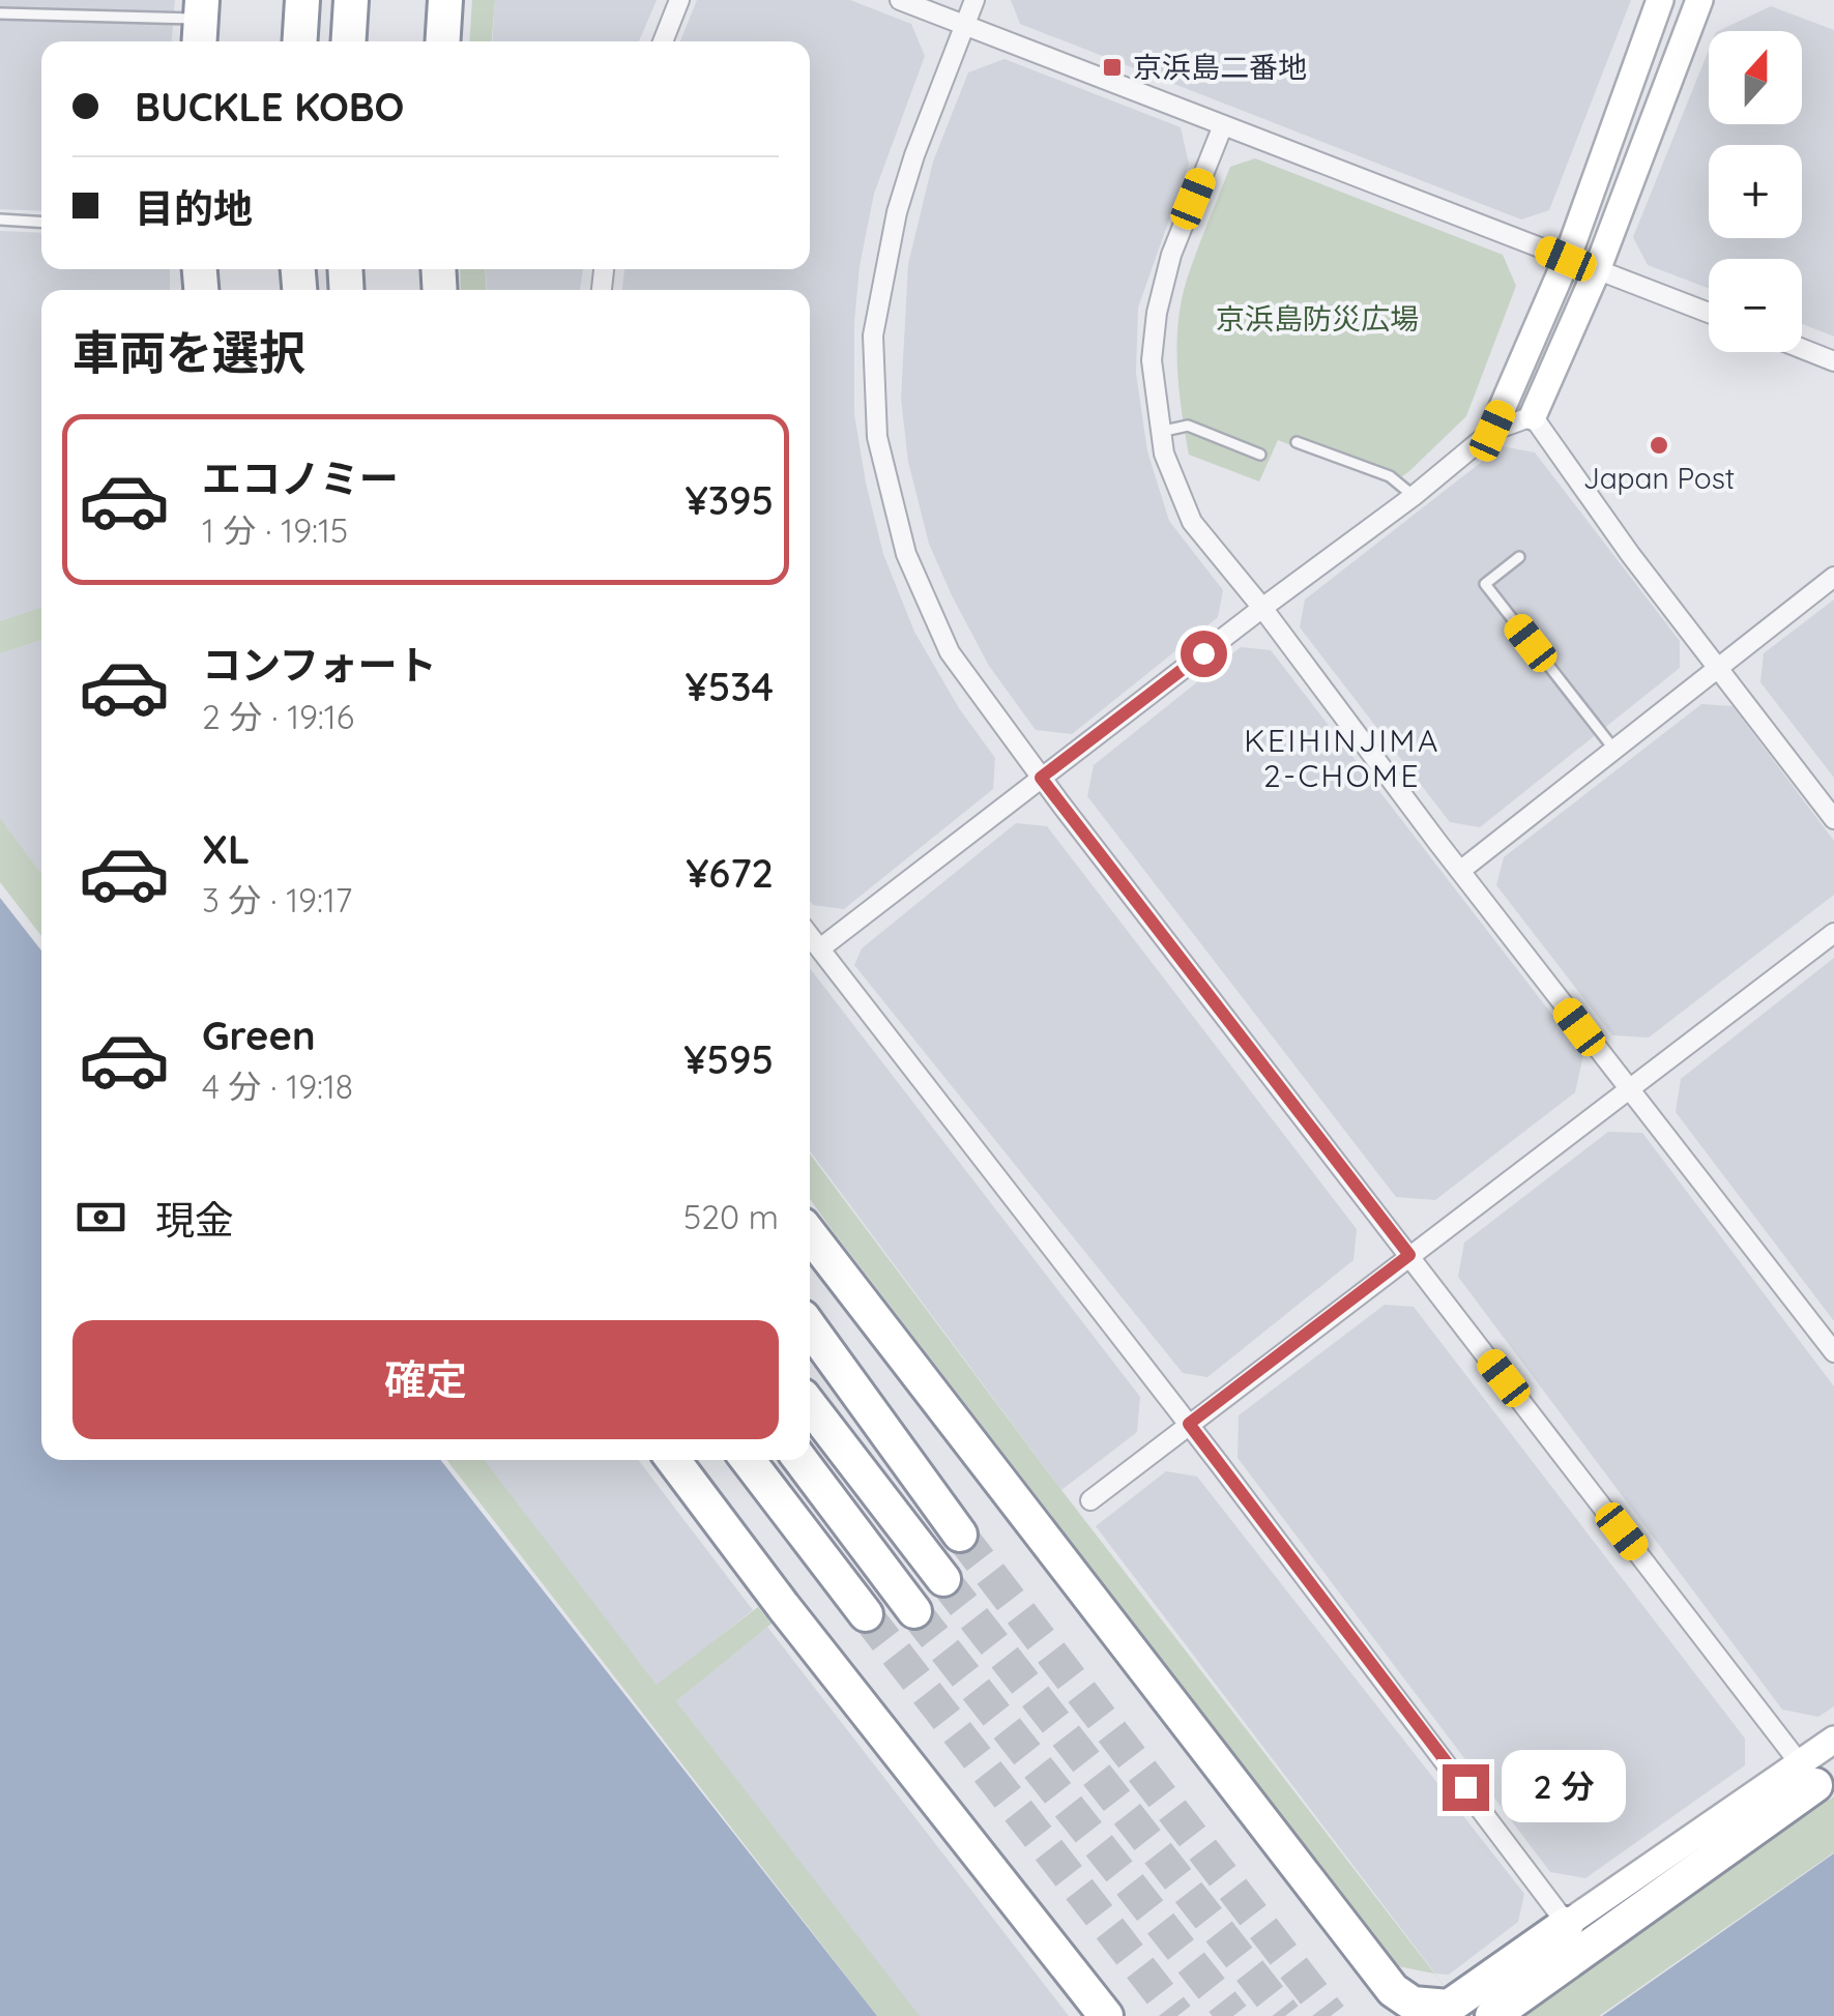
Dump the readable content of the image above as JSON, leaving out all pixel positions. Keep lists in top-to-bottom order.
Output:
{
  "districts": ["KEIHINJIMA 2-CHOME"],
  "parks": ["京浜島防災広場"],
  "places": {
    "transit": ["京浜島二番地"],
    "other": ["Japan Post"]
  },
  "north": "top",
  "page": {
    "map_buttons": ["+", "−"],
    "banner": ["BUCKLE KOBO", "目的地"],
    "heading": "車両を選択",
    "list": [
      {
        "name": "エコノミー",
        "note": "1 分 · 19:15",
        "value": "¥395"
      },
      {
        "name": "コンフォート",
        "note": "2 分 · 19:16",
        "value": "¥534"
      },
      {
        "name": "XL",
        "note": "3 分 · 19:17",
        "value": "¥672"
      },
      {
        "name": "Green",
        "note": "4 分 · 19:18",
        "value": "¥595"
      }
    ],
    "pay": ["現金", "520 m"],
    "buttons": "確定",
    "bubble": "2 分"
  }
}
